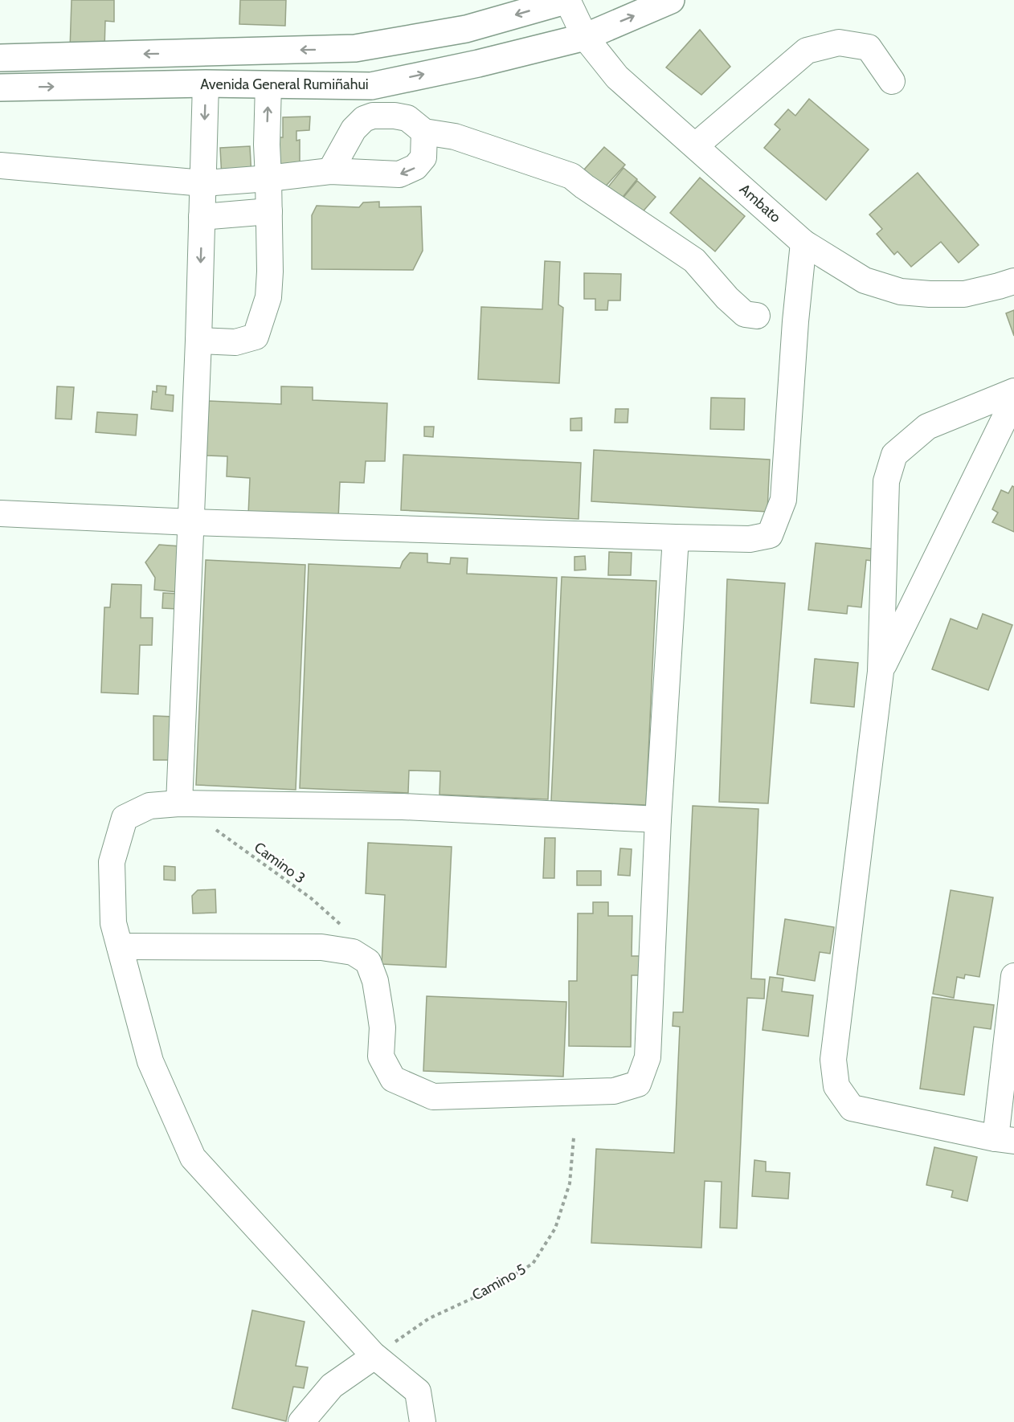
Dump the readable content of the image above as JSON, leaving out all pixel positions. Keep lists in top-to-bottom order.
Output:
{
  "streets": {
    "highway": ["Avenida General Rumiñahui"],
    "street": ["Ambato"],
    "path": ["Camino 3", "Camino 5"]
  },
  "crossings": [
    ["Avenida General Rumiñahui", "Ambato"]
  ]
}
